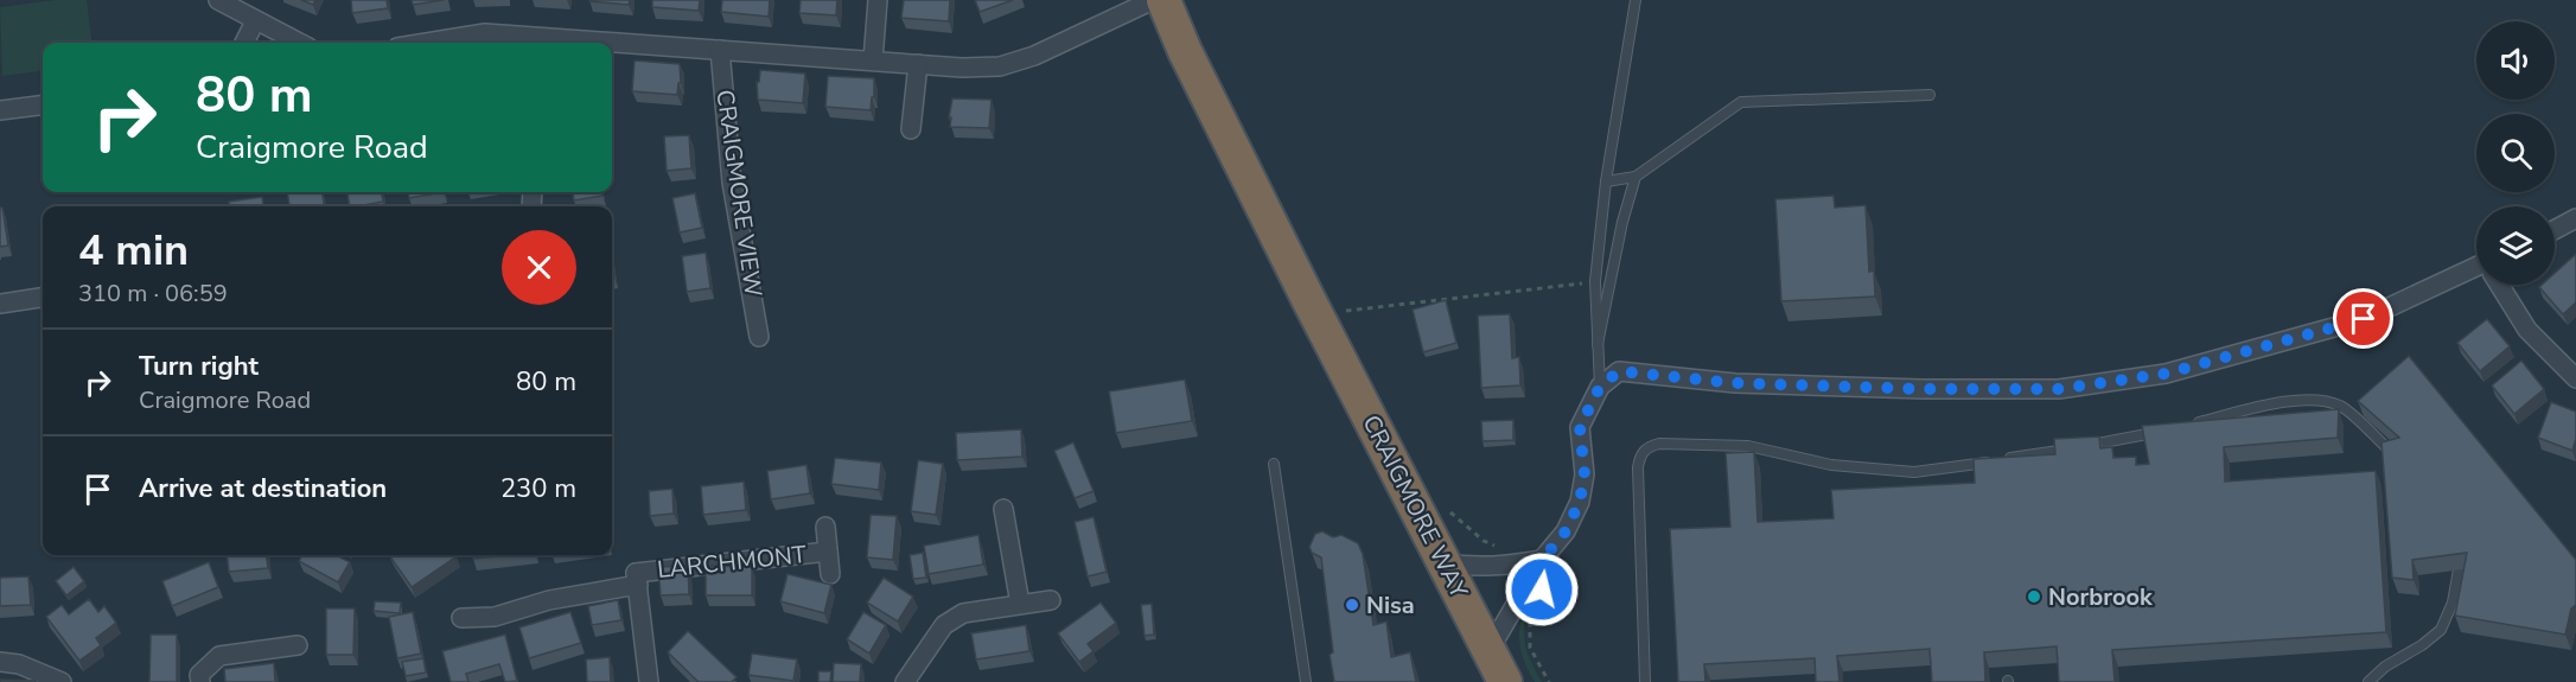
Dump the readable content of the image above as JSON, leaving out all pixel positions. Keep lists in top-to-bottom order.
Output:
{
  "streets": {
    "highway": ["CRAIGMORE WAY"],
    "street": ["CRAIGMORE VIEW", "LARCHMONT"]
  },
  "places": ["Norbrook", "Nisa"],
  "page": {
    "turn": ["80 m", "Craigmore Road"],
    "heading": ["4 min", "310 m · 06:59"],
    "list": [
      {
        "name": "Turn right",
        "note": "Craigmore Road",
        "value": "80 m"
      },
      {
        "name": "Arrive at destination",
        "value": "230 m"
      }
    ]
  }
}
